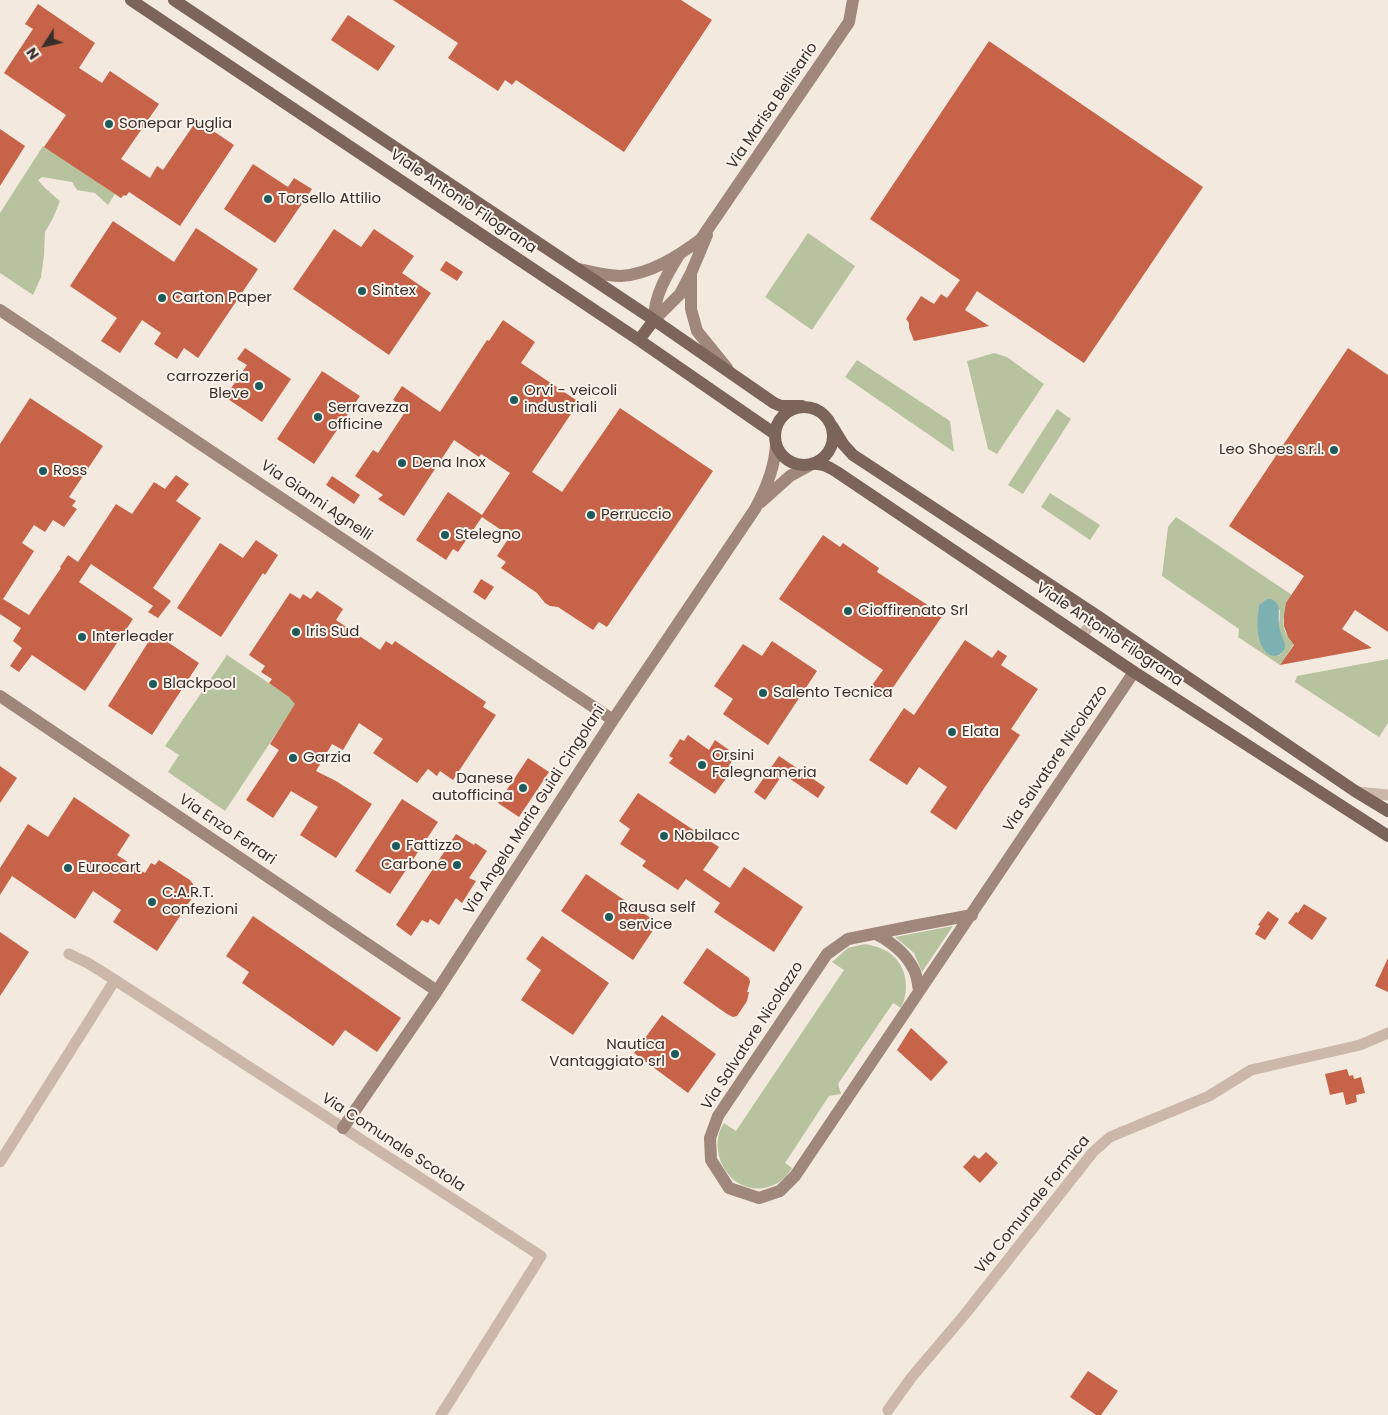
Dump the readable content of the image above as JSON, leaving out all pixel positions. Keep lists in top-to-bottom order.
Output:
{
  "streets": {
    "main road": ["Viale Antonio Filograna"],
    "street": [
      "Via Marisa Bellisario",
      "Via Gianni Agnelli",
      "Via Salvatore Nicolazzo",
      "Via Angela Maria Guidi Cingolani",
      "Via Enzo Ferrari",
      "Via Comunale Scotola",
      "Via Comunale Formica"
    ]
  },
  "crossings": [
    ["Via Marisa Bellisario", "Viale Antonio Filograna"],
    ["Viale Antonio Filograna", "Via Salvatore Nicolazzo"],
    ["Via Gianni Agnelli", "Via Angela Maria Guidi Cingolani"],
    ["Via Angela Maria Guidi Cingolani", "Via Enzo Ferrari"],
    ["Via Angela Maria Guidi Cingolani", "Via Comunale Scotola"]
  ],
  "places": [
    "Sonepar Puglia",
    "Torsello Attilio",
    "Sintex",
    "Carton Paper",
    "carrozzeria Bleve",
    "Orvi - veicoli industriali",
    "Serravezza officine",
    "Leo Shoes s.r.l.",
    "Dena Inox",
    "Ross",
    "Perruccio",
    "Stelegno",
    "Cioffirenato Srl",
    "Iris Sud",
    "Interleader",
    "Blackpool",
    "Salento Tecnica",
    "Elata",
    "Garzia",
    "Orsini Falegnameria",
    "Danese autofficina",
    "Nobilacc",
    "Fattizzo",
    "Carbone",
    "Eurocart",
    "C.A.R.T. confezioni",
    "Rausa self service",
    "Nautica Vantaggiato srl"
  ],
  "north": "bottom left"
}
